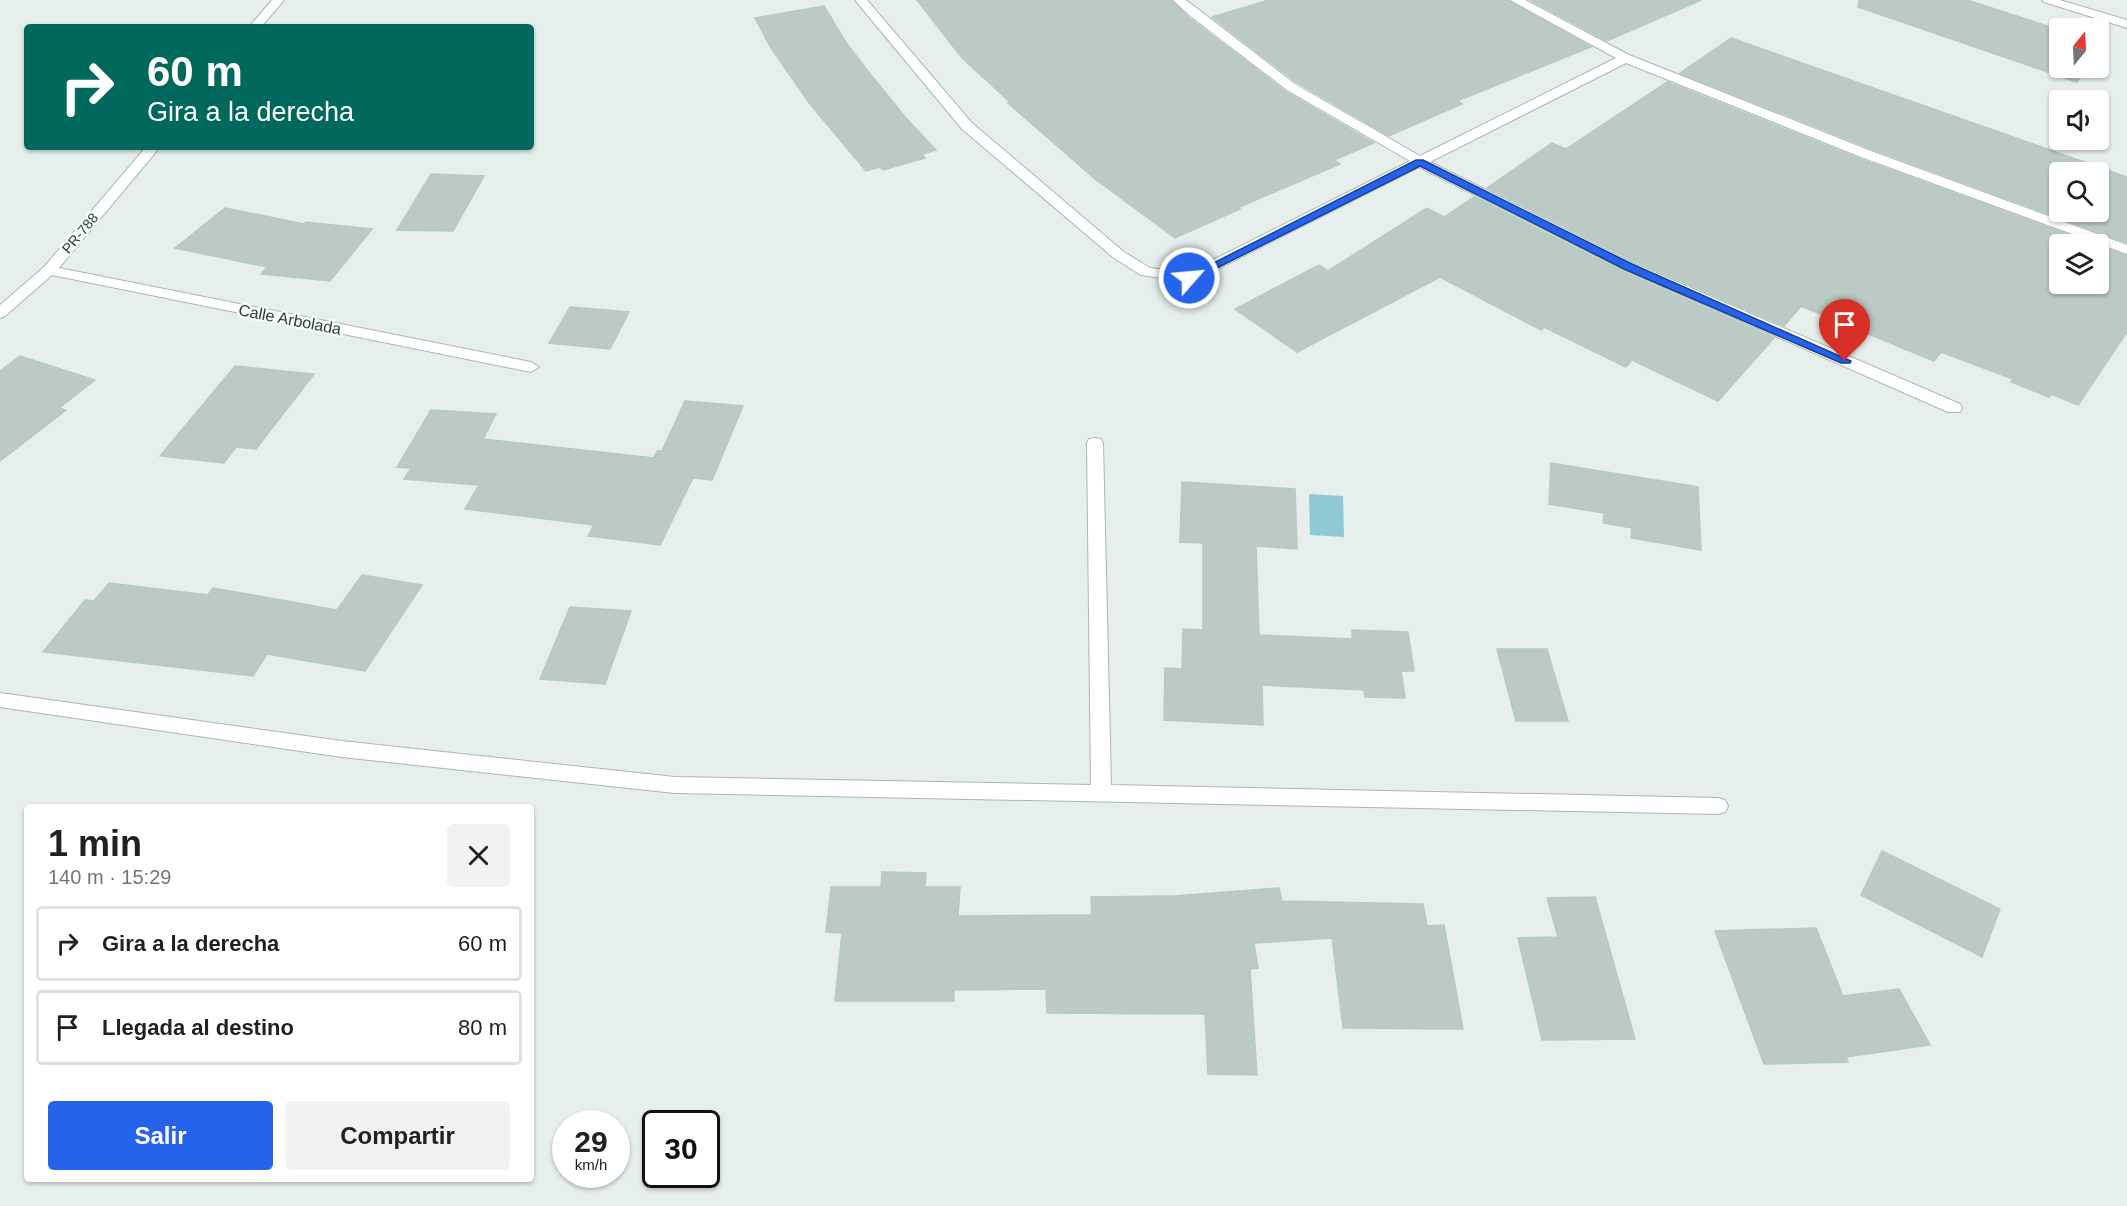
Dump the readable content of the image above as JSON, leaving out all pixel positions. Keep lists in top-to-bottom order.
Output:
{
  "streets": {
    "street": ["PR-788", "Calle Arbolada"]
  },
  "crossings": [
    ["PR-788", "Calle Arbolada"]
  ],
  "north": "top",
  "page": {
    "turn": ["60 m", "Gira a la derecha"],
    "heading": ["1 min", "140 m · 15:29"],
    "list": [
      {
        "name": "Gira a la derecha",
        "value": "60 m"
      },
      {
        "name": "Llegada al destino",
        "value": "80 m"
      }
    ],
    "buttons": ["Salir", "Compartir"],
    "speed": "29 km/h",
    "limit": "30"
  }
}
